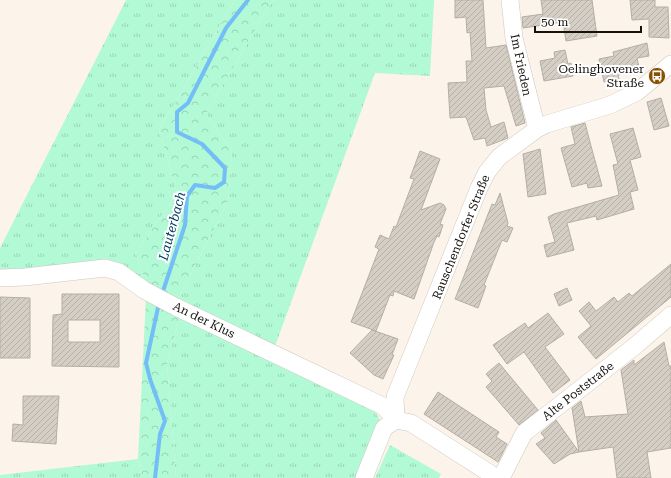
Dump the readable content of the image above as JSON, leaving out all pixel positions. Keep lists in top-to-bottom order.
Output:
{
  "streets": {
    "street": [
      "Im Frieden",
      "Rauschendorfer Straße",
      "An der Klus",
      "Alte Poststraße"
    ]
  },
  "crossings": [
    ["Im Frieden", "Rauschendorfer Straße"],
    ["Rauschendorfer Straße", "An der Klus"]
  ],
  "water": ["Lauterbach"],
  "places": {
    "bus stop": ["Oelinghovener Straße"]
  },
  "scale_bar": "50 m"
}
